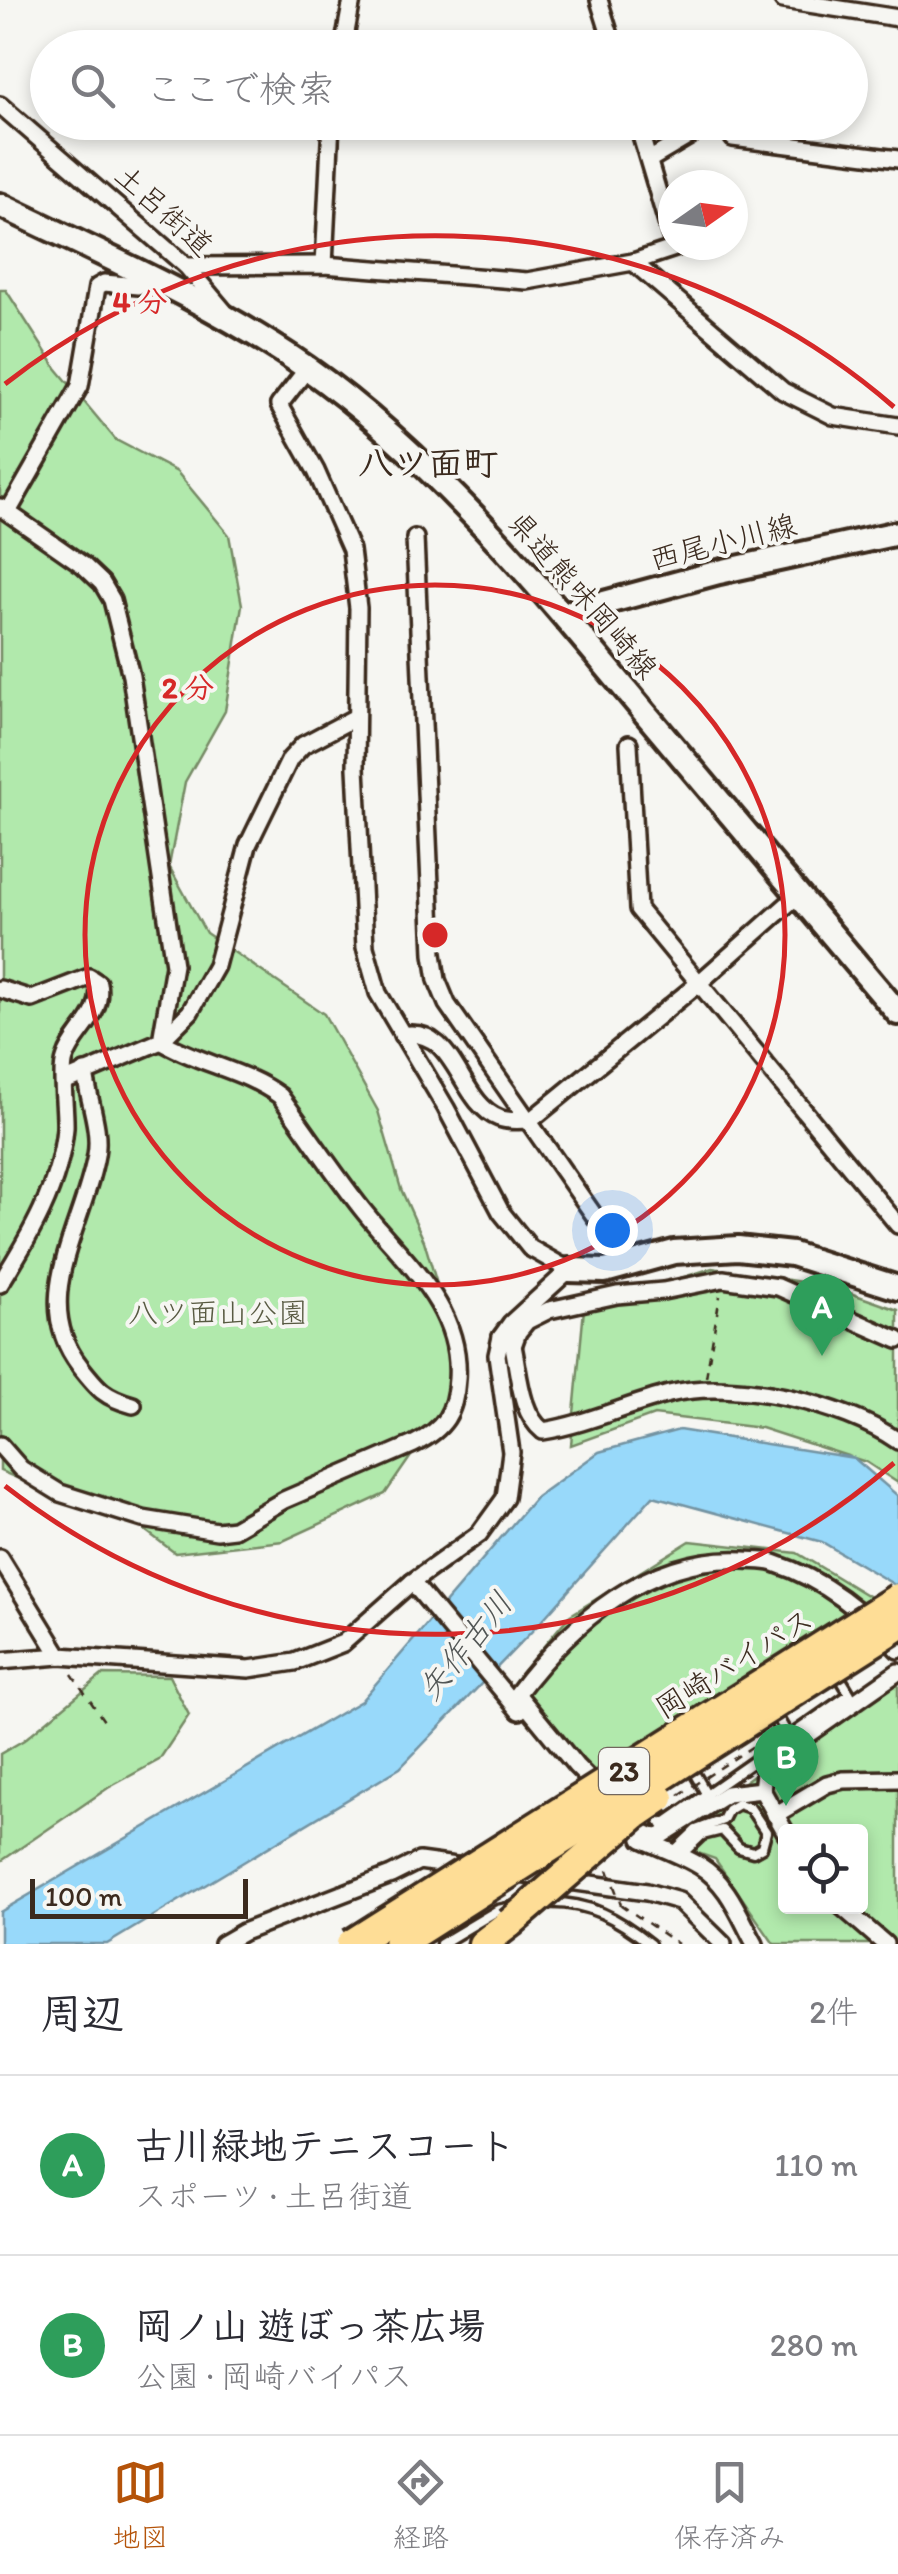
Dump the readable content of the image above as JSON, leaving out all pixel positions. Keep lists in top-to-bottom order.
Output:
{
  "streets": {
    "highway": ["岡崎バイパス", "23"],
    "main road": ["西尾小川線", "県道熊味岡崎線"],
    "street": ["土呂街道"]
  },
  "crossings": [
    ["土呂街道", "県道熊味岡崎線"],
    ["西尾小川線", "県道熊味岡崎線"],
    ["岡崎バイパス", "23"]
  ],
  "districts": ["八ツ面町"],
  "water": ["矢作古川"],
  "parks": ["八ツ面山公園"],
  "scale_bar": "100 m",
  "north": "right",
  "page": {
    "search": "ここで検索",
    "pins": ["A", "B"],
    "scale": "100 m",
    "heading": ["周辺", "2件"],
    "list": [
      {
        "mark": "A",
        "name": "古川緑地テニスコート",
        "note": "スポーツ · 土呂街道",
        "value": "110 m"
      },
      {
        "mark": "B",
        "name": "岡ノ山 遊ぼっ茶広場",
        "note": "公園 · 岡崎バイパス",
        "value": "280 m"
      }
    ],
    "nav": ["地図", "経路", "保存済み"]
  },
  "rings": ["4 分", "2 分"]
}
